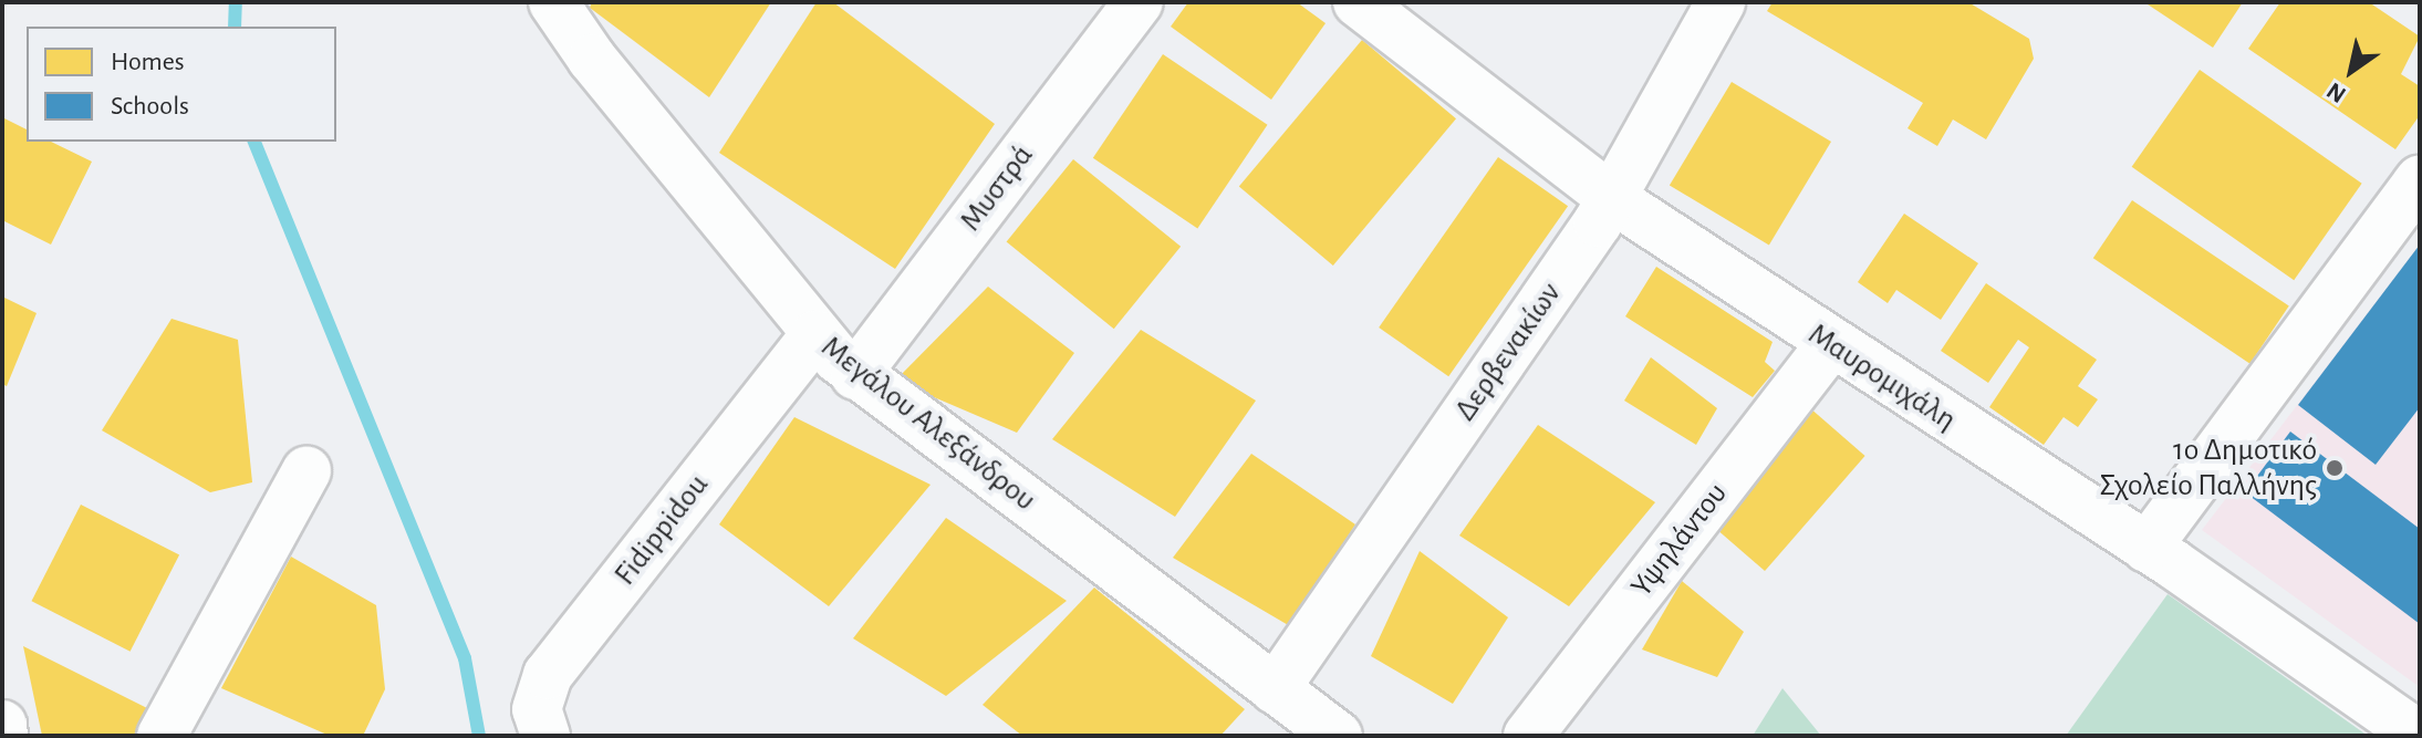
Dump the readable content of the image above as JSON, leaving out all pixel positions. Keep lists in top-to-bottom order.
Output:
{
  "streets": {
    "street": [
      "Μυστρά",
      "Δερβενακίων",
      "Μαυρομιχάλη",
      "Μεγάλου Αλεξάνδρου",
      "Fidippidou",
      "Υψηλάντου"
    ]
  },
  "crossings": [
    ["Μυστρά", "Μεγάλου Αλεξάνδρου"],
    ["Δερβενακίων", "Μαυρομιχάλη"],
    ["Δερβενακίων", "Μεγάλου Αλεξάνδρου"],
    ["Μαυρομιχάλη", "Υψηλάντου"],
    ["Μεγάλου Αλεξάνδρου", "Fidippidou"]
  ],
  "places": ["1ο Δημοτικό Σχολείο Παλλήνης"],
  "legend": ["Homes", "Schools"],
  "north": "bottom left"
}
